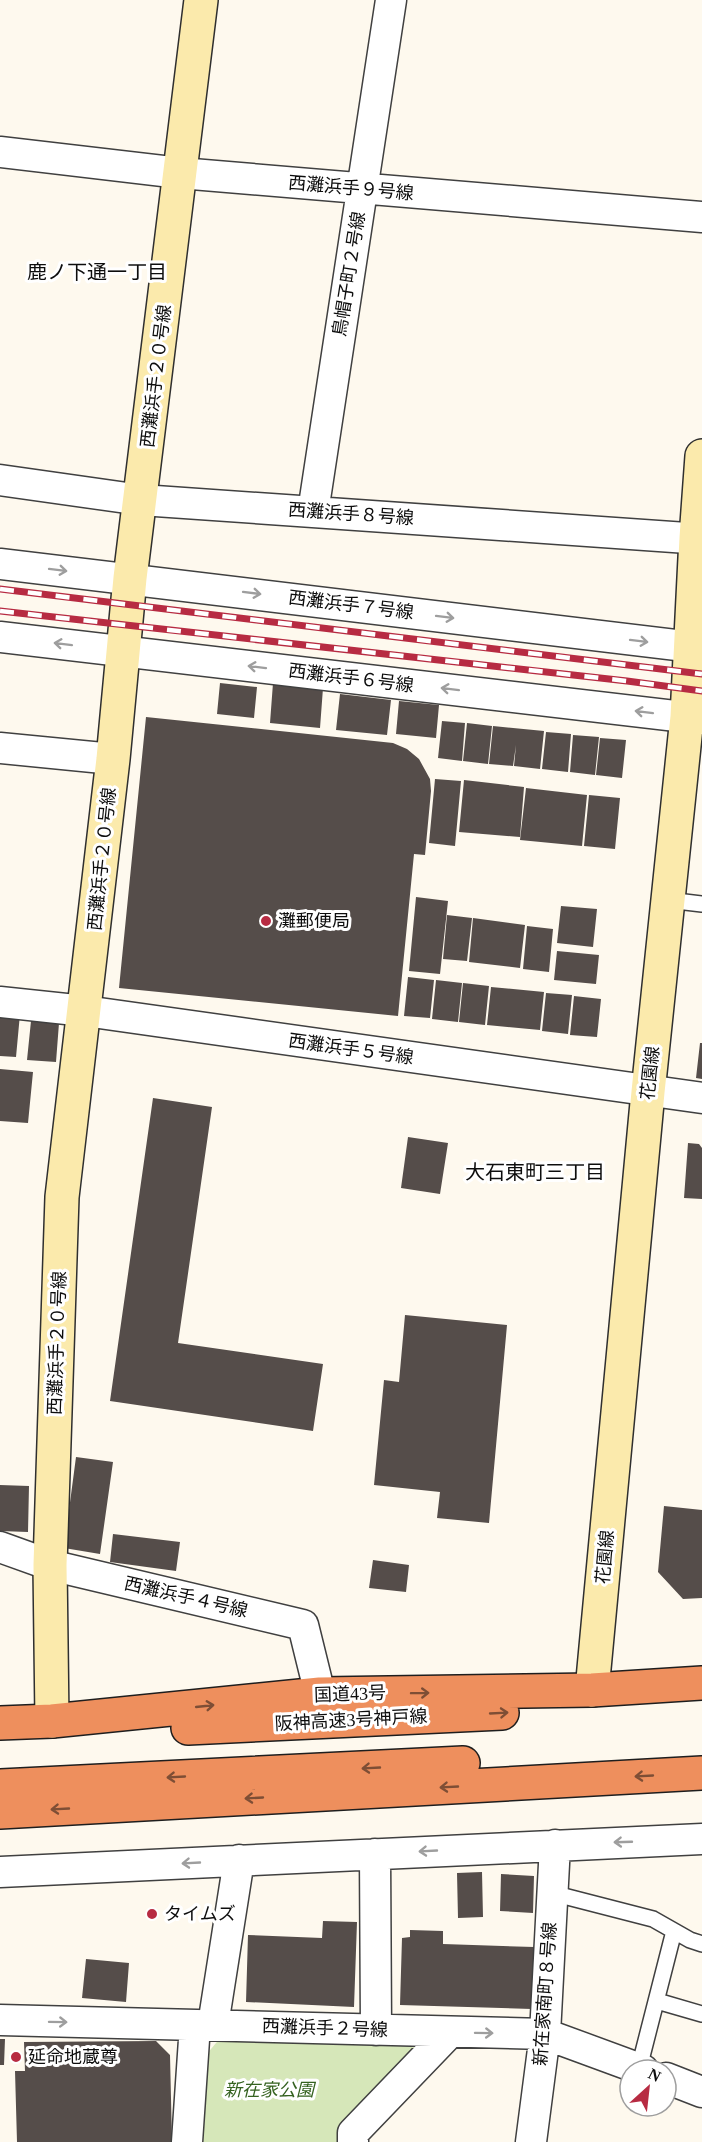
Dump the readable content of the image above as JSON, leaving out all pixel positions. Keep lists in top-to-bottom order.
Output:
{
  "streets": {
    "highway": ["国道43号", "阪神高速3号神戸線"],
    "street": [
      "西灘浜手９号線",
      "鳥帽子町２号線",
      "西灘浜手２０号線",
      "西灘浜手８号線",
      "西灘浜手７号線",
      "西灘浜手６号線",
      "西灘浜手５号線",
      "花園線",
      "西灘浜手４号線",
      "新在家南町８号線",
      "西灘浜手２号線"
    ]
  },
  "crossings": [
    ["西灘浜手９号線", "鳥帽子町２号線"],
    ["西灘浜手９号線", "西灘浜手２０号線"],
    ["鳥帽子町２号線", "西灘浜手８号線"],
    ["西灘浜手２０号線", "西灘浜手８号線"],
    ["西灘浜手２０号線", "西灘浜手７号線"],
    ["西灘浜手２０号線", "西灘浜手６号線"],
    ["西灘浜手２０号線", "西灘浜手５号線"],
    ["西灘浜手２０号線", "西灘浜手４号線"],
    ["西灘浜手２０号線", "国道43号"],
    ["西灘浜手８号線", "花園線"],
    ["西灘浜手７号線", "花園線"],
    ["西灘浜手６号線", "花園線"],
    ["西灘浜手５号線", "花園線"],
    ["花園線", "国道43号"],
    ["西灘浜手４号線", "国道43号"],
    ["新在家南町８号線", "西灘浜手２号線"]
  ],
  "one_way": ["西灘浜手７号線", "西灘浜手６号線"],
  "districts": ["鹿ノ下通一丁目", "大石東町三丁目"],
  "parks": ["新在家公園"],
  "places": ["灘郵便局", "タイムズ", "延命地蔵尊"],
  "north": "top right"
}
